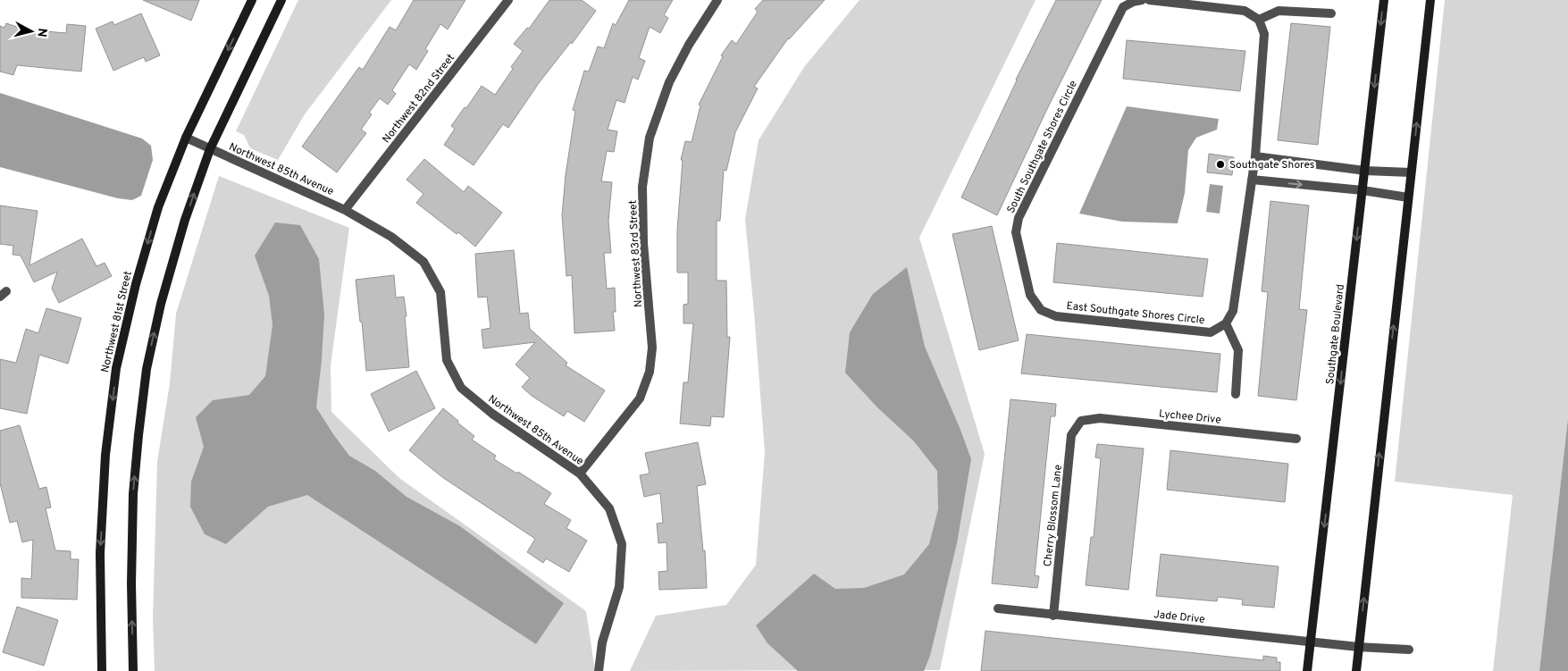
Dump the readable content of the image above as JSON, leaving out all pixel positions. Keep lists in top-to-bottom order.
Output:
{
  "streets": {
    "street": [
      "Northwest 82nd Street",
      "South Southgate Shores Circle",
      "Northwest 85th Avenue",
      "Northwest 83rd Street",
      "East Southgate Shores Circle",
      "Northwest 81st Street",
      "Southgate Boulevard",
      "Lychee Drive",
      "Cherry Blossom Lane",
      "Jade Drive"
    ]
  },
  "crossings": [
    ["Northwest 82nd Street", "Northwest 85th Avenue"],
    ["South Southgate Shores Circle", "East Southgate Shores Circle"],
    ["Northwest 85th Avenue", "Northwest 83rd Street"],
    ["Northwest 85th Avenue", "Northwest 81st Street"],
    ["Southgate Boulevard", "Jade Drive"],
    ["Lychee Drive", "Cherry Blossom Lane"],
    ["Cherry Blossom Lane", "Jade Drive"]
  ],
  "places": ["Southgate Shores"],
  "north": "right"
}
